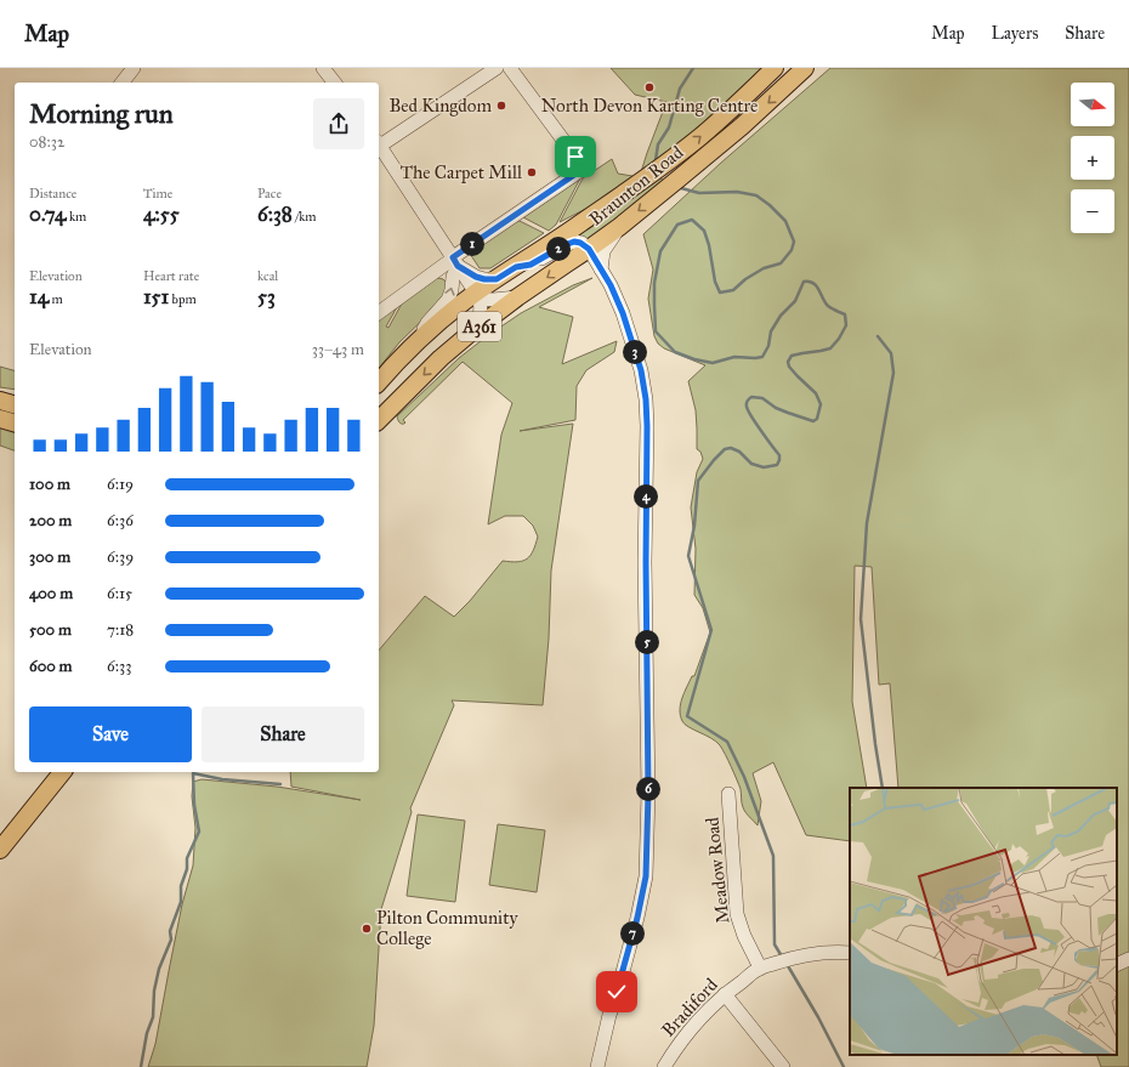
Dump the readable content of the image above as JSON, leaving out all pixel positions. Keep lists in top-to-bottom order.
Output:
{
  "streets": {
    "main road": ["Braunton Road", "A361"],
    "street": ["Meadow Road", "Bradiford"]
  },
  "crossings": [
    ["Meadow Road", "Bradiford"]
  ],
  "places": [
    "North Devon Karting Centre",
    "Bed Kingdom",
    "The Carpet Mill",
    "Pilton Community College"
  ],
  "north": "right",
  "page": {
    "header": "Map",
    "nav": ["Map", "Layers", "Share"],
    "map_buttons": ["+", "−"],
    "heading": ["Morning run", "08:32"],
    "stats": [
      ["Distance", "0.74 km"],
      ["Time", "4:55"],
      ["Pace", "6:38 /km"],
      ["Elevation", "14 m"],
      ["Heart rate", "151 bpm"],
      ["kcal", "53"]
    ],
    "pins": [
      "1",
      "2",
      "3",
      "4",
      "5",
      "6",
      "7"
    ],
    "chart": ["Elevation", "33–43 m"],
    "list": [
      {
        "name": "100 m",
        "note": "6:19"
      },
      {
        "name": "200 m",
        "note": "6:36"
      },
      {
        "name": "300 m",
        "note": "6:39"
      },
      {
        "name": "400 m",
        "note": "6:15"
      },
      {
        "name": "500 m",
        "note": "7:18"
      },
      {
        "name": "600 m",
        "note": "6:33"
      }
    ],
    "buttons": ["Save", "Share"]
  }
}
